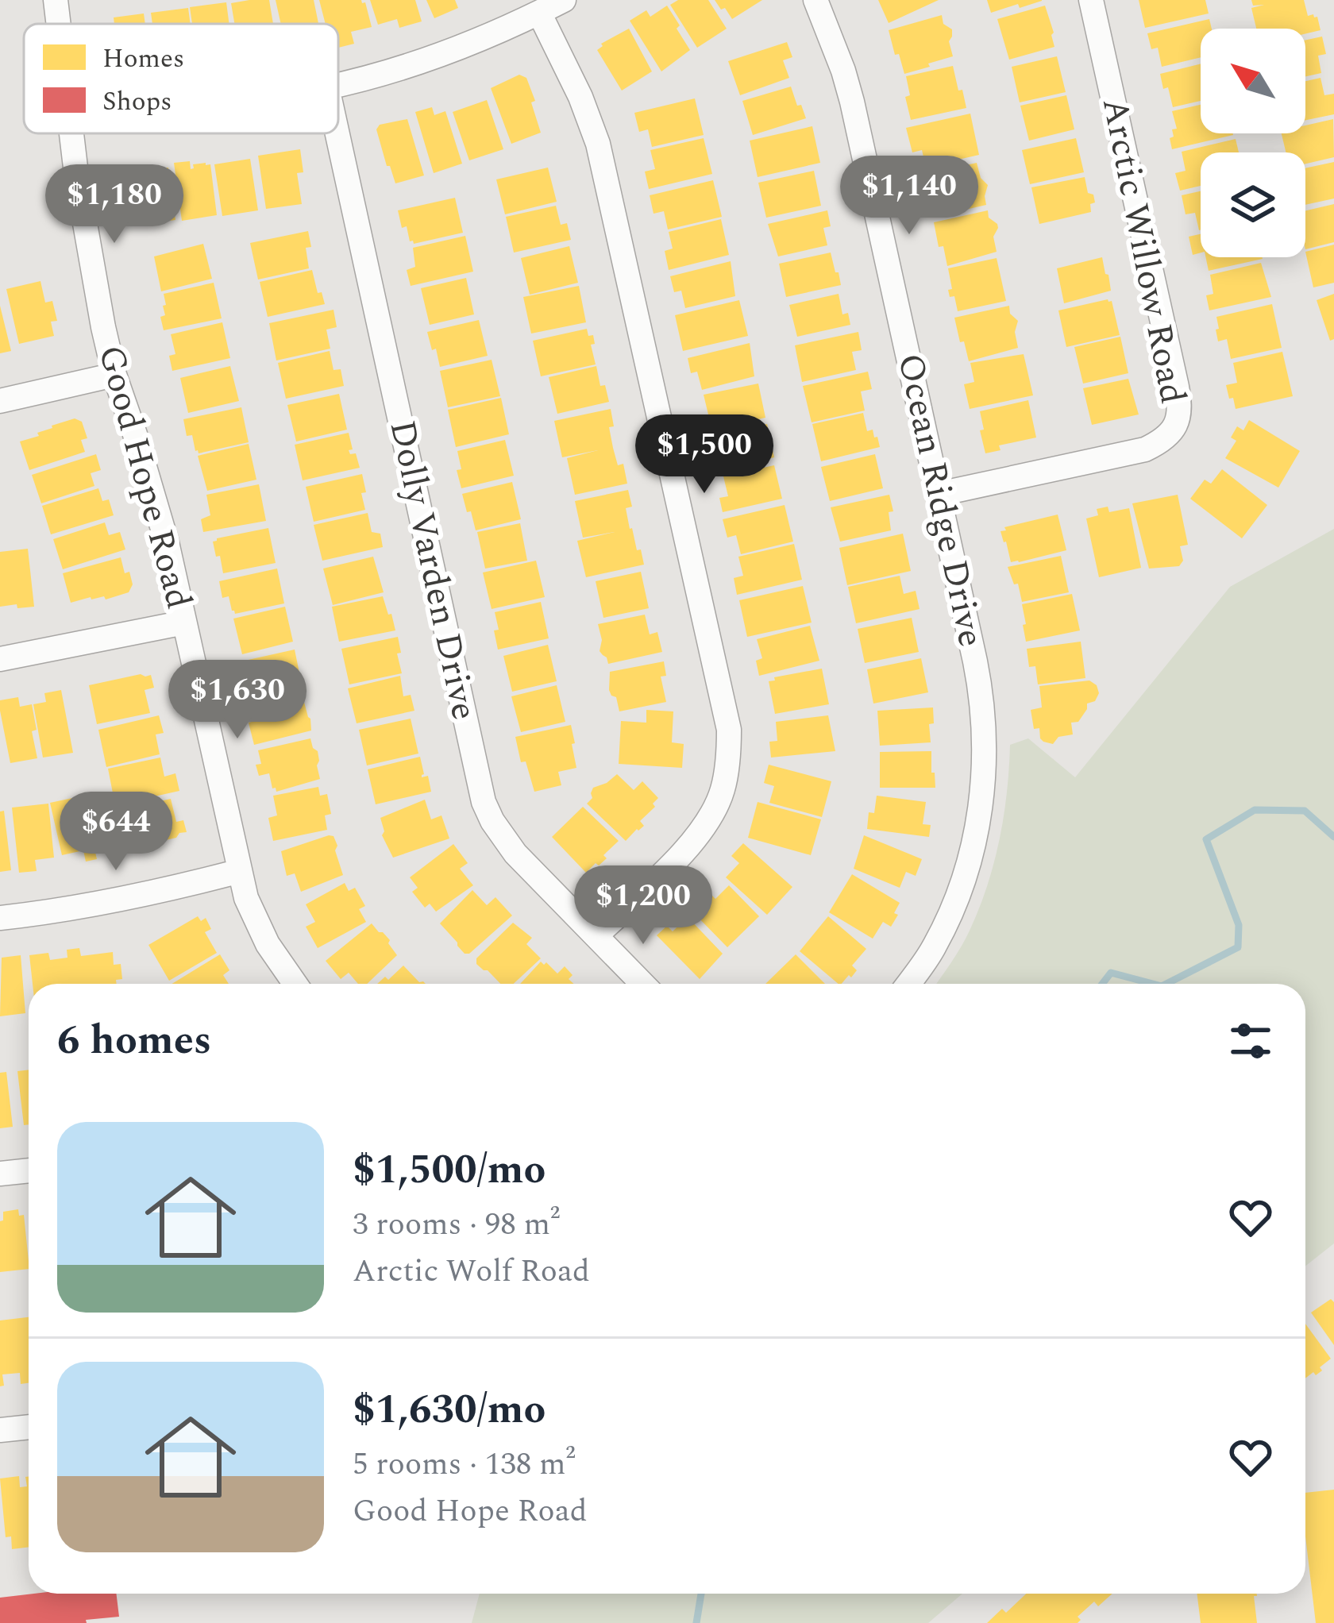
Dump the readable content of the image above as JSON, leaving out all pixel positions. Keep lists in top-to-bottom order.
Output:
{
  "streets": {
    "street": [
      "Arctic Willow Road",
      "Good Hope Road",
      "Ocean Ridge Drive",
      "Dolly Varden Drive"
    ]
  },
  "crossings": [
    ["Arctic Willow Road", "Ocean Ridge Drive"]
  ],
  "legend": ["Homes", "Shops"],
  "north": "top left",
  "page": {
    "price": [
      "$1,140",
      "$1,180",
      "$1,500",
      "$1,630",
      "$644",
      "$1,200"
    ],
    "heading": "6 homes",
    "list": [
      {
        "name": "$1,500/mo",
        "note": "3 rooms · 98 m² · Arctic Wolf Road"
      },
      {
        "name": "$1,630/mo",
        "note": "5 rooms · 138 m² · Good Hope Road"
      }
    ]
  }
}
